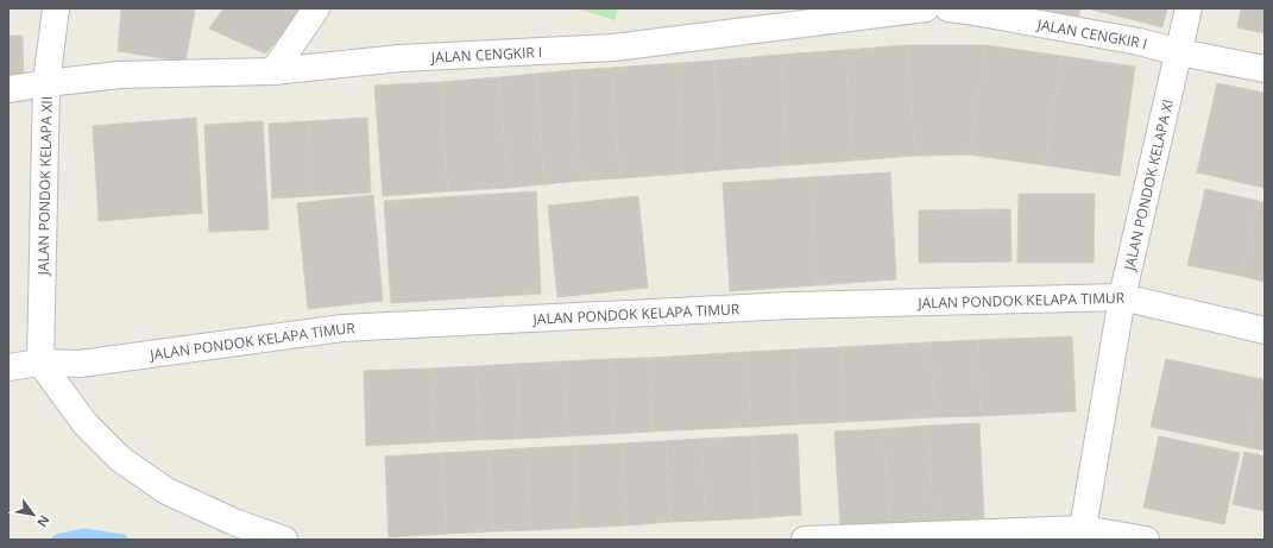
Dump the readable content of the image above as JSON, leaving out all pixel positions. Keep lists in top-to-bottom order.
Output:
{
  "streets": {
    "street": [
      "JALAN CENGKIR I",
      "JALAN PONDOK KELAPA XI",
      "JALAN PONDOK KELAPA XII",
      "JALAN PONDOK KELAPA TIMUR"
    ]
  },
  "crossings": [
    ["JALAN CENGKIR I", "JALAN PONDOK KELAPA XI"],
    ["JALAN CENGKIR I", "JALAN PONDOK KELAPA XII"],
    ["JALAN PONDOK KELAPA XI", "JALAN PONDOK KELAPA TIMUR"],
    ["JALAN PONDOK KELAPA XII", "JALAN PONDOK KELAPA TIMUR"]
  ],
  "north": "bottom right"
}
